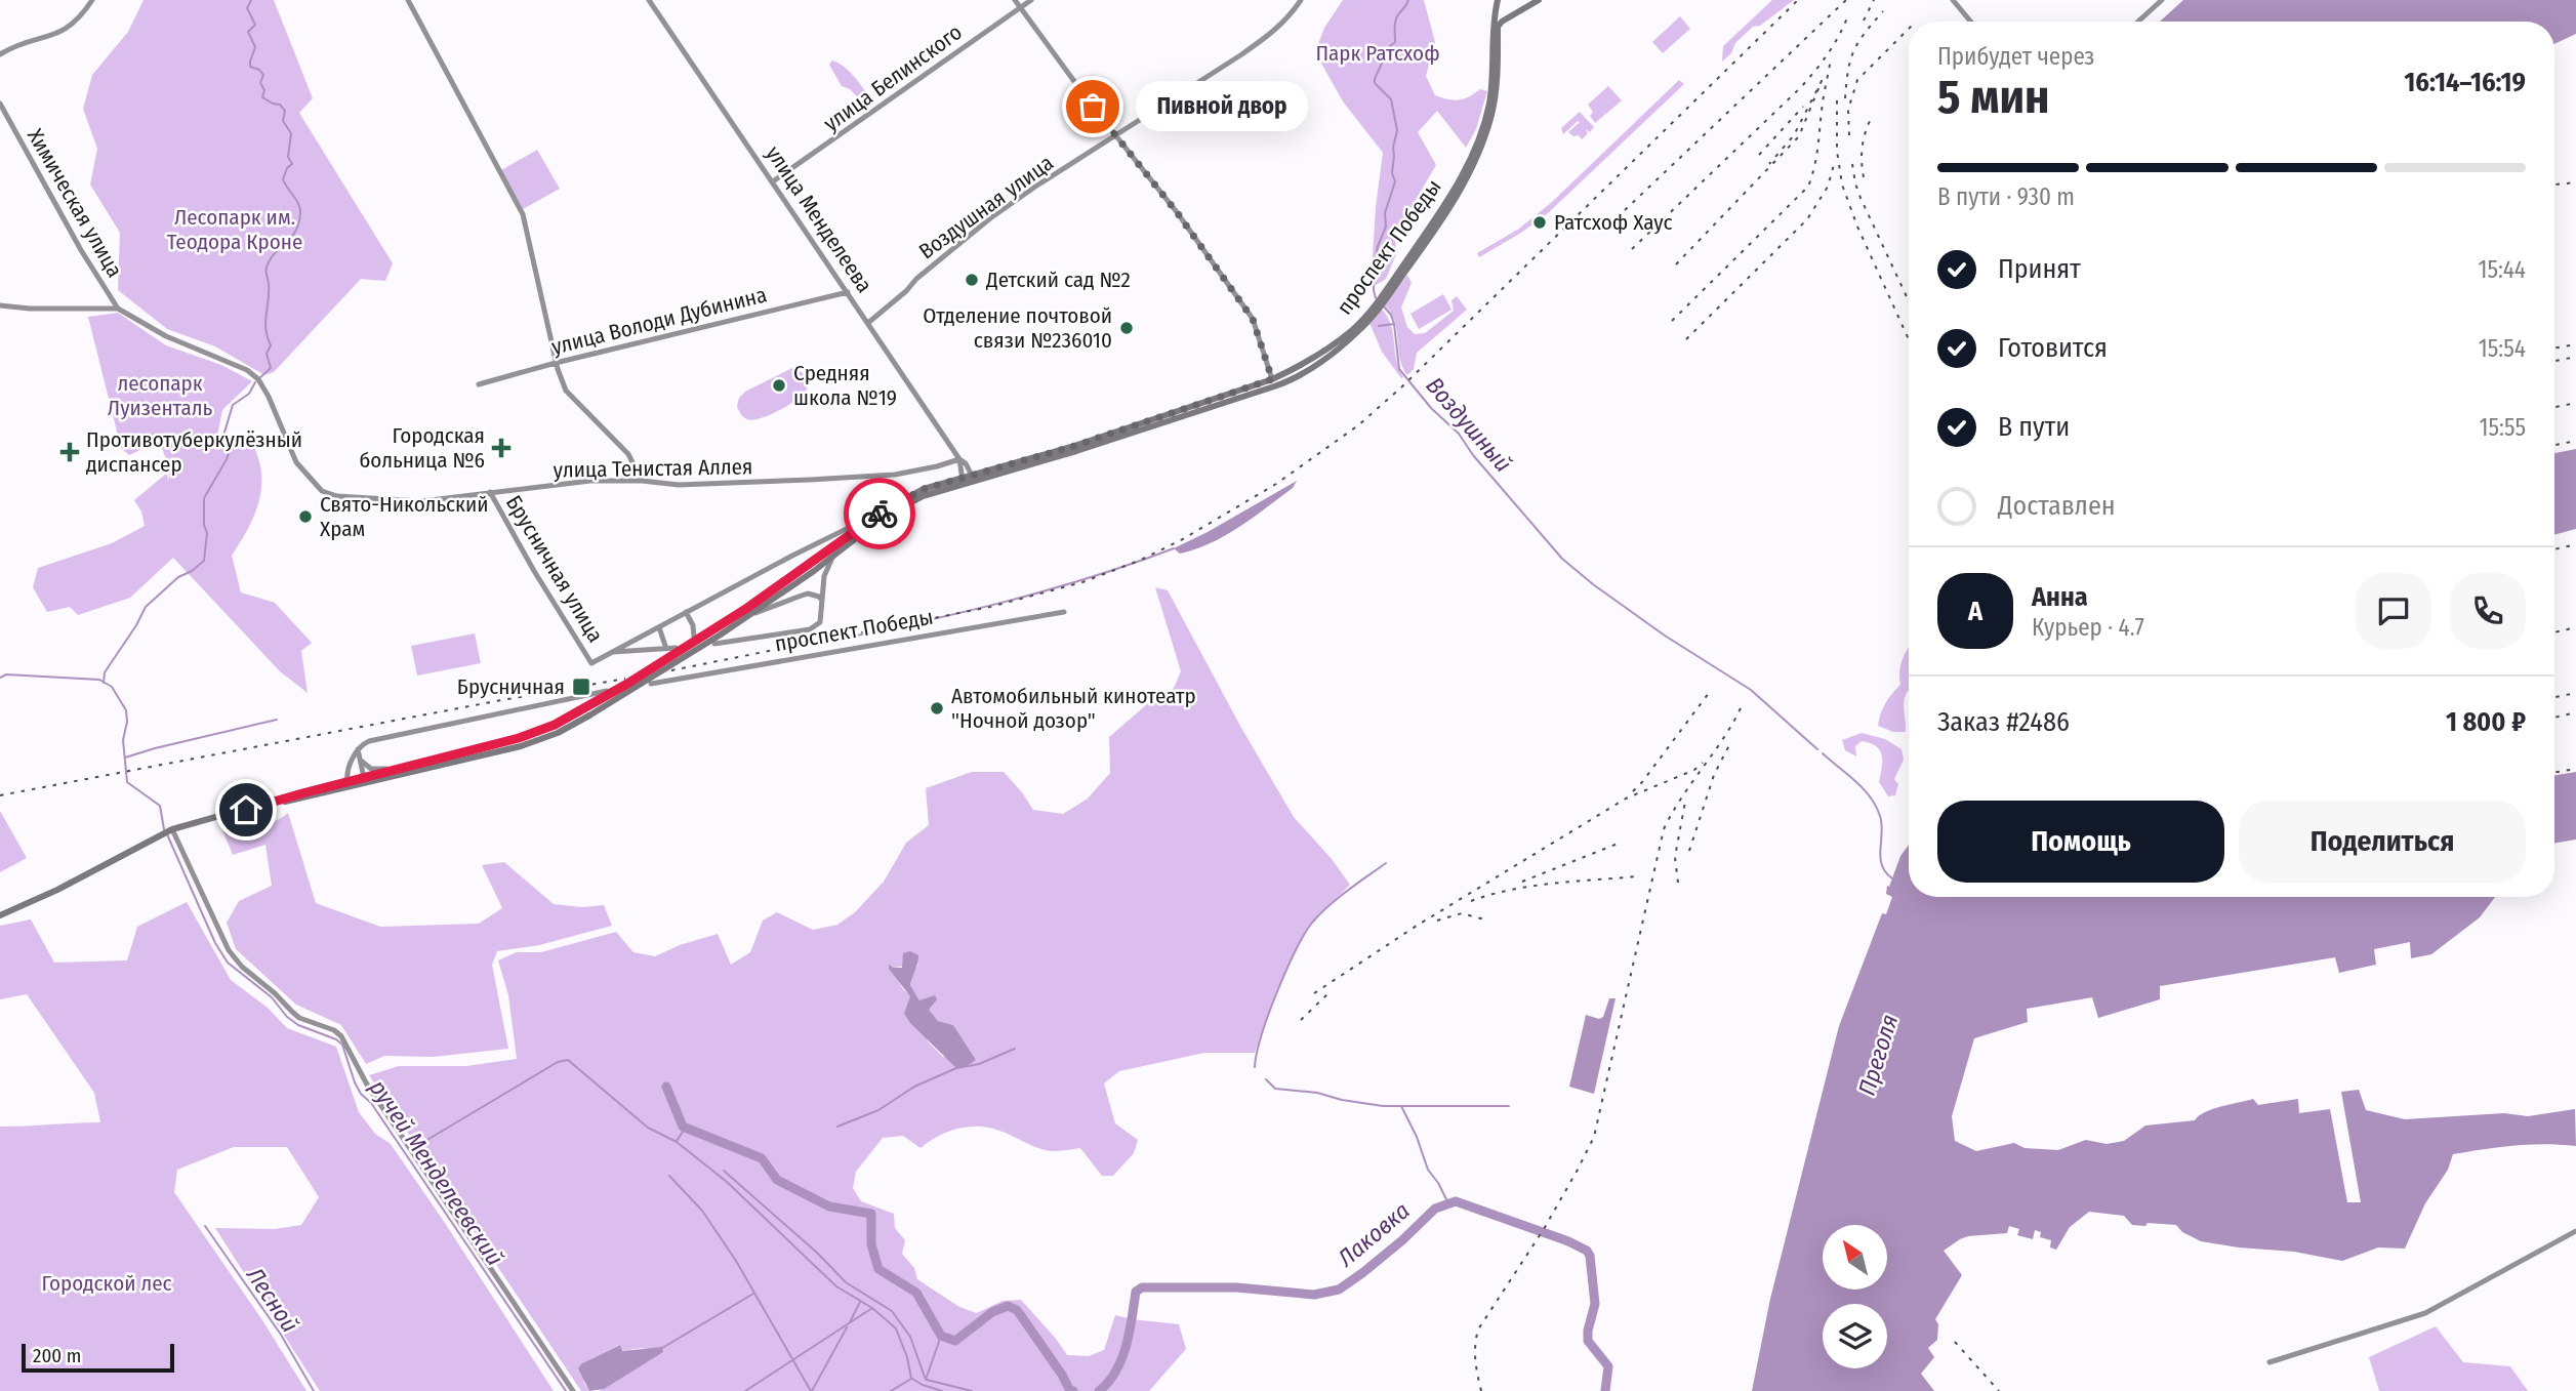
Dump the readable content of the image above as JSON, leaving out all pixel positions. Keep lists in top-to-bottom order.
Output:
{
  "streets": {
    "main road": ["проспект Победы"],
    "street": [
      "улица Белинского",
      "Химическая улица",
      "Воздушная улица",
      "улица Менделеева",
      "улица Володи Дубинина",
      "улица Тенистая Аллея",
      "Брусничная улица"
    ]
  },
  "crossings": [
    ["улица Белинского", "улица Менделеева"],
    ["Химическая улица", "улица Тенистая Аллея"],
    ["Воздушная улица", "улица Менделеева"],
    ["улица Менделеева", "проспект Победы"],
    ["улица Менделеева", "улица Володи Дубинина"],
    ["улица Менделеева", "улица Тенистая Аллея"],
    ["улица Тенистая Аллея", "Брусничная улица"]
  ],
  "water": [
    "Воздушный",
    "Преголя",
    "ручей Менделеевский",
    "Лаковка",
    "Лесной"
  ],
  "parks": [
    "Парк Ратсхоф",
    "Лесопарк им. Теодора Кроне",
    "лесопарк Луизенталь",
    "Городской лес"
  ],
  "places": {
    "other": [
      "Пивной двор",
      "Ратсхоф Хаус",
      "Детский сад №2",
      "Отделение почтовой связи №236010",
      "Средняя школа №19",
      "Свято-Никольский Храм",
      "Автомобильный кинотеатр \"Ночной дозор\""
    ],
    "health": ["Городская больница №6", "Противотуберкулёзный диспансер"],
    "transit": ["Брусничная"]
  },
  "scale_bar": "200 m",
  "north": "top left",
  "page": {
    "heading": ["5 мин", "Прибудет через", "16:14–16:19"],
    "panel": [
      "Анна",
      "Курьер · 4.7",
      "Заказ #2486",
      "1 800 ₽"
    ],
    "bubble": "Пивной двор",
    "bar": "В пути · 930 m",
    "list": [
      ["Принят", "15:44"],
      ["Готовится", "15:54"],
      ["В пути", "15:55"],
      "Доставлен"
    ],
    "round": "А",
    "buttons": ["Помощь", "Поделиться"],
    "scale": "200 m"
  }
}
